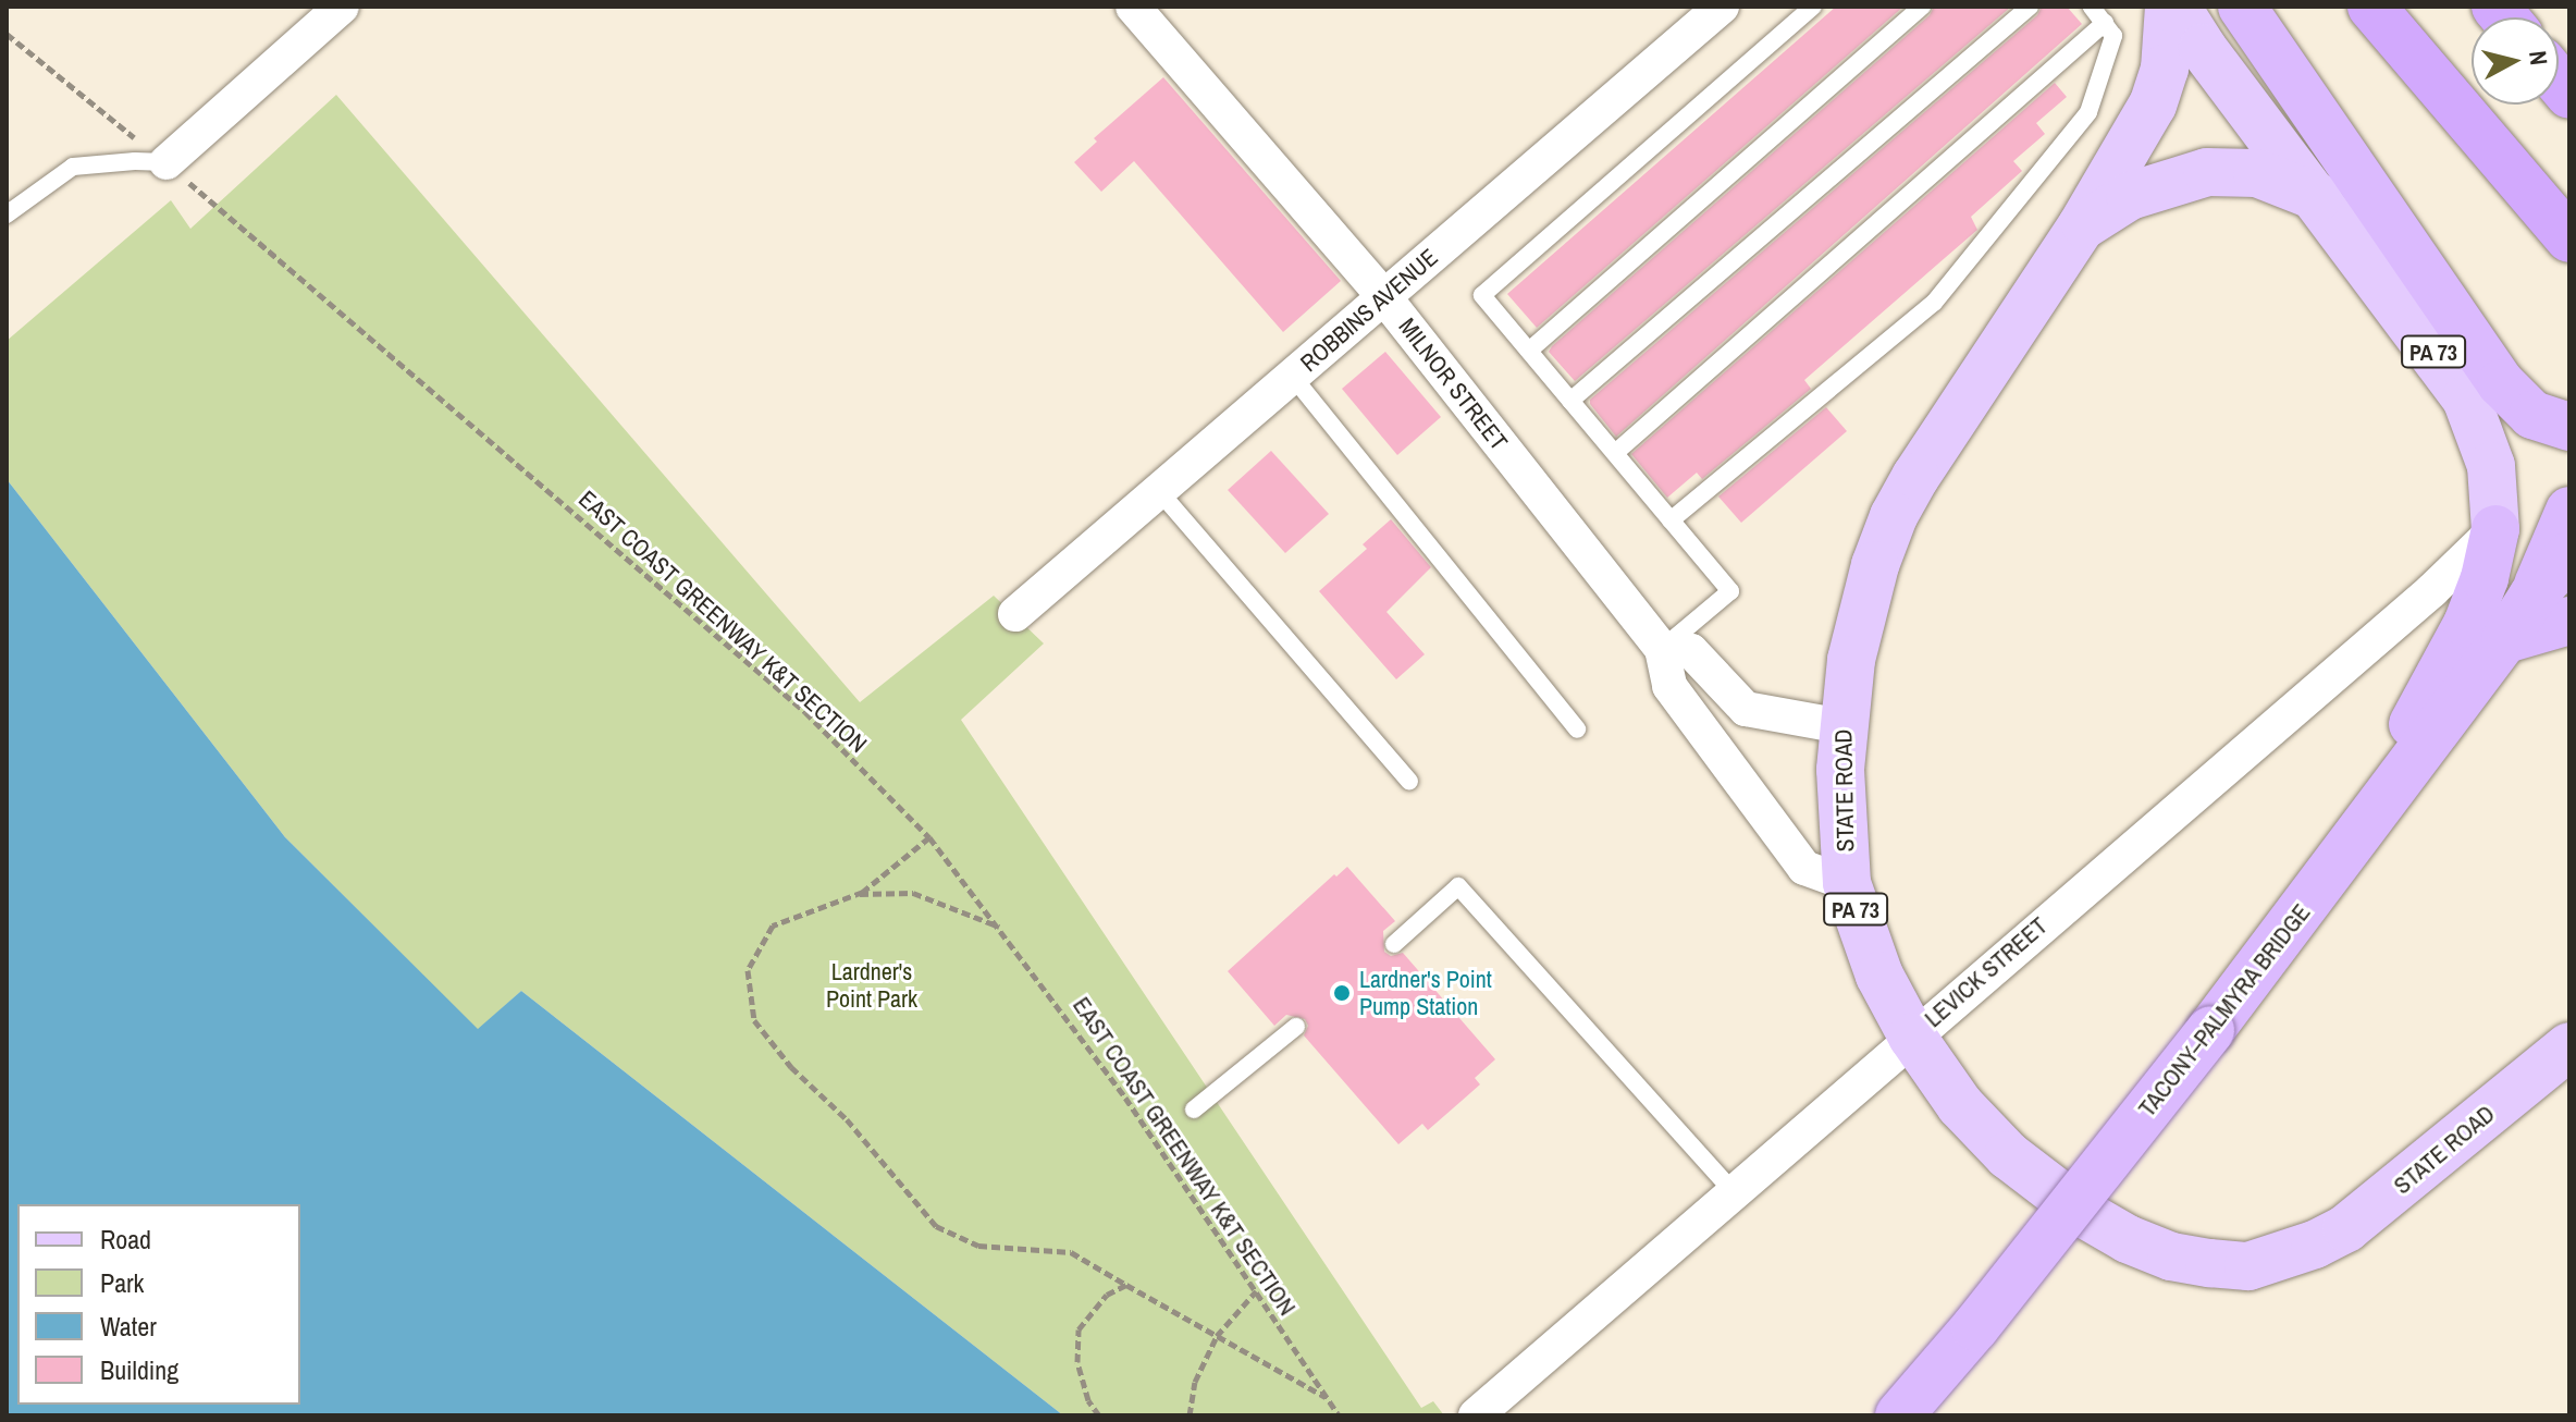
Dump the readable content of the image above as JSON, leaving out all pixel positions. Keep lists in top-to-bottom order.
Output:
{
  "streets": {
    "highway": ["PA 73", "TACONY–PALMYRA BRIDGE"],
    "main road": ["STATE ROAD"],
    "street": ["ROBBINS AVENUE", "MILNOR STREET", "LEVICK STREET"],
    "path": ["EAST COAST GREENWAY K&T SECTION"]
  },
  "crossings": [
    ["ROBBINS AVENUE", "MILNOR STREET"],
    ["PA 73", "STATE ROAD"],
    ["PA 73", "LEVICK STREET"],
    ["PA 73", "TACONY–PALMYRA BRIDGE"],
    ["MILNOR STREET", "STATE ROAD"],
    ["STATE ROAD", "LEVICK STREET"]
  ],
  "parks": ["Lardner's Point Park"],
  "places": ["Lardner's Point Pump Station"],
  "legend": [
    "Road",
    "Park",
    "Water",
    "Building"
  ],
  "north": "right"
}
